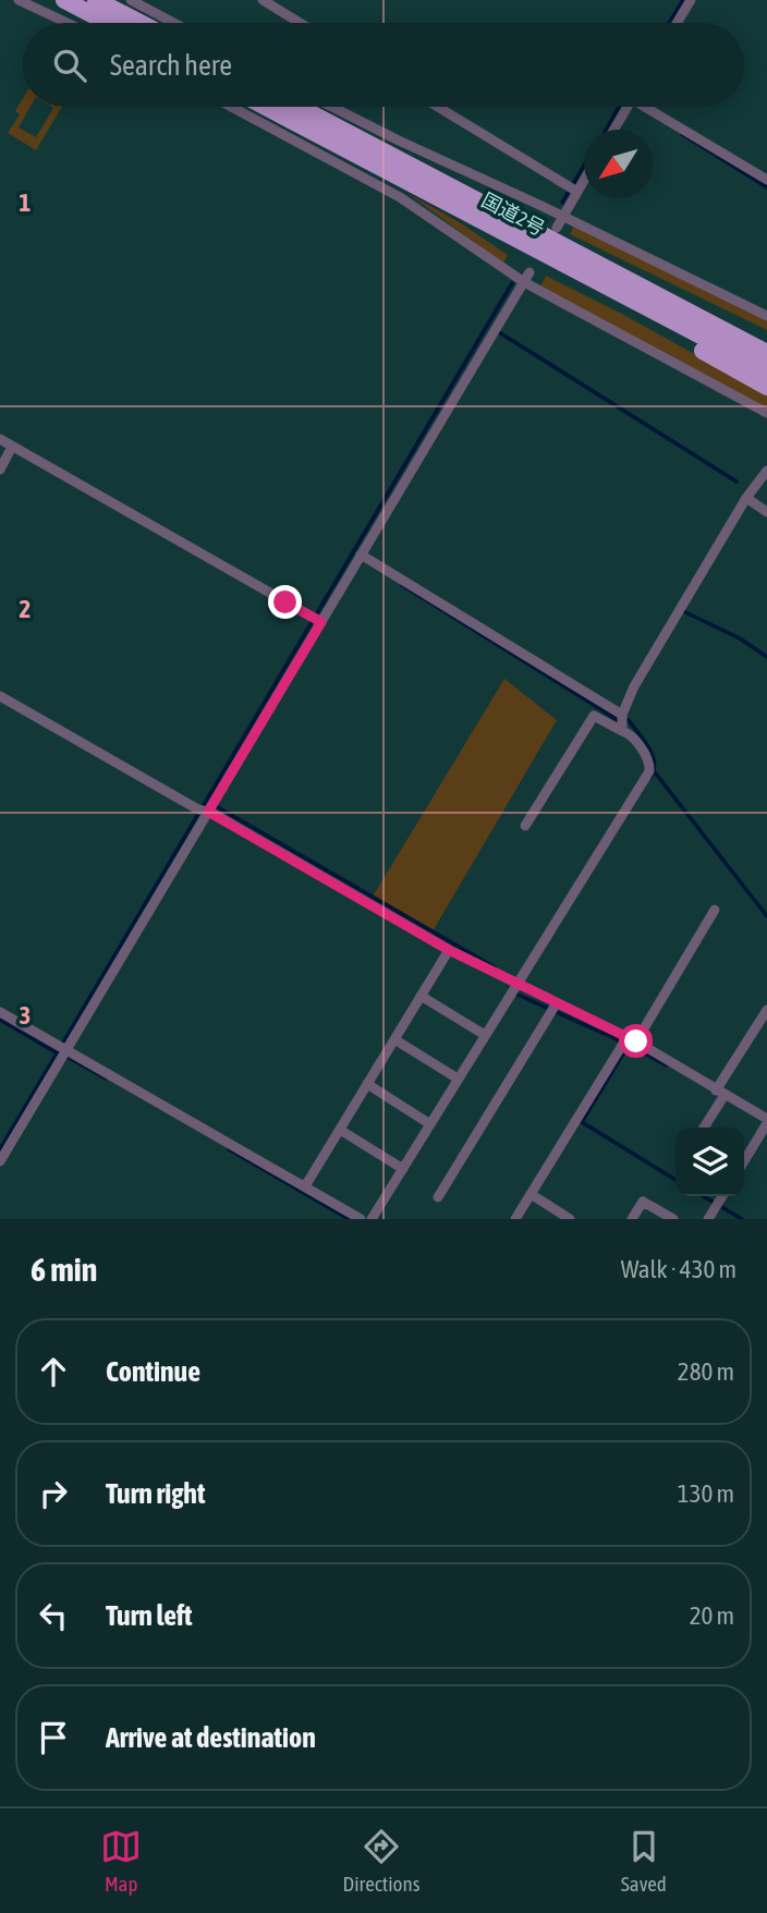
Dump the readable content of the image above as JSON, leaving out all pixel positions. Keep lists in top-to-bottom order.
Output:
{
  "streets": {
    "highway": ["国道2号"]
  },
  "north": "bottom left",
  "page": {
    "search": "Search here",
    "heading": ["6 min", "Walk · 430 m"],
    "list": [
      ["Continue", "280 m"],
      ["Turn right", "130 m"],
      ["Turn left", "20 m"],
      "Arrive at destination"
    ],
    "nav": ["Map", "Directions", "Saved"]
  },
  "grid": {
    "rows": ["1", "2", "3"]
  }
}
